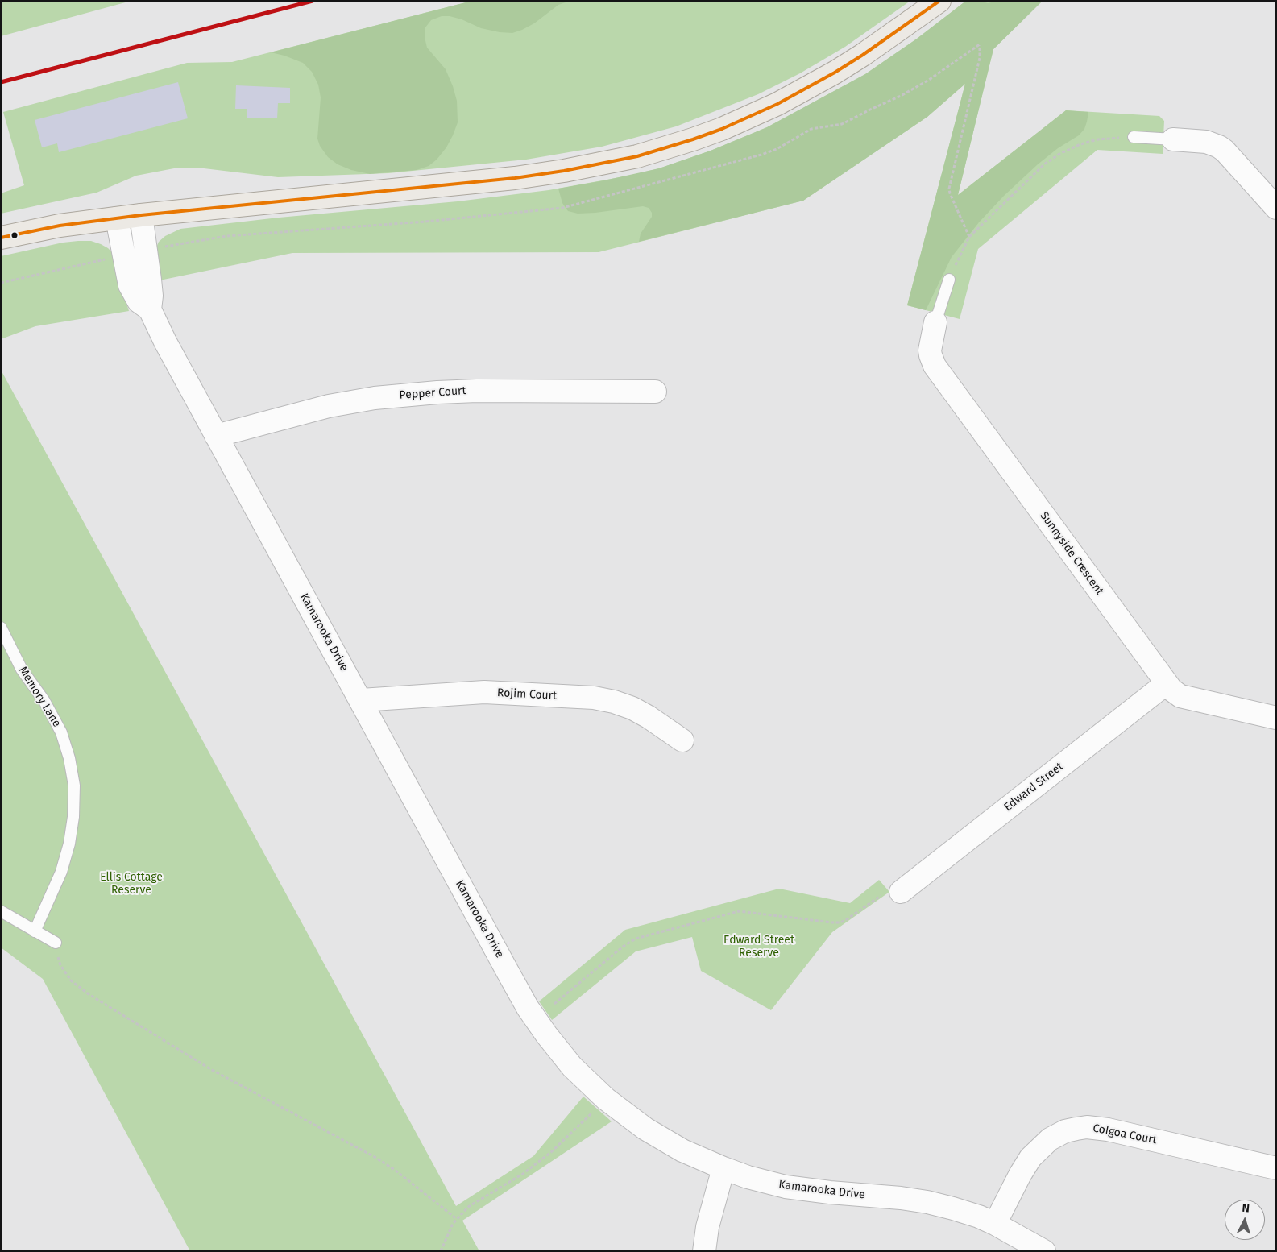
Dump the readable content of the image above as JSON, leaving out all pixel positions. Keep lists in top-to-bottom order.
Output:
{
  "streets": {
    "street": [
      "Pepper Court",
      "Sunnyside Crescent",
      "Kamarooka Drive",
      "Rojim Court",
      "Edward Street",
      "Colgoa Court"
    ],
    "lane": ["Memory Lane"]
  },
  "crossings": [
    ["Pepper Court", "Kamarooka Drive"],
    ["Sunnyside Crescent", "Edward Street"],
    ["Kamarooka Drive", "Rojim Court"],
    ["Kamarooka Drive", "Colgoa Court"]
  ],
  "parks": ["Ellis Cottage Reserve", "Edward Street Reserve"],
  "north": "top"
}
